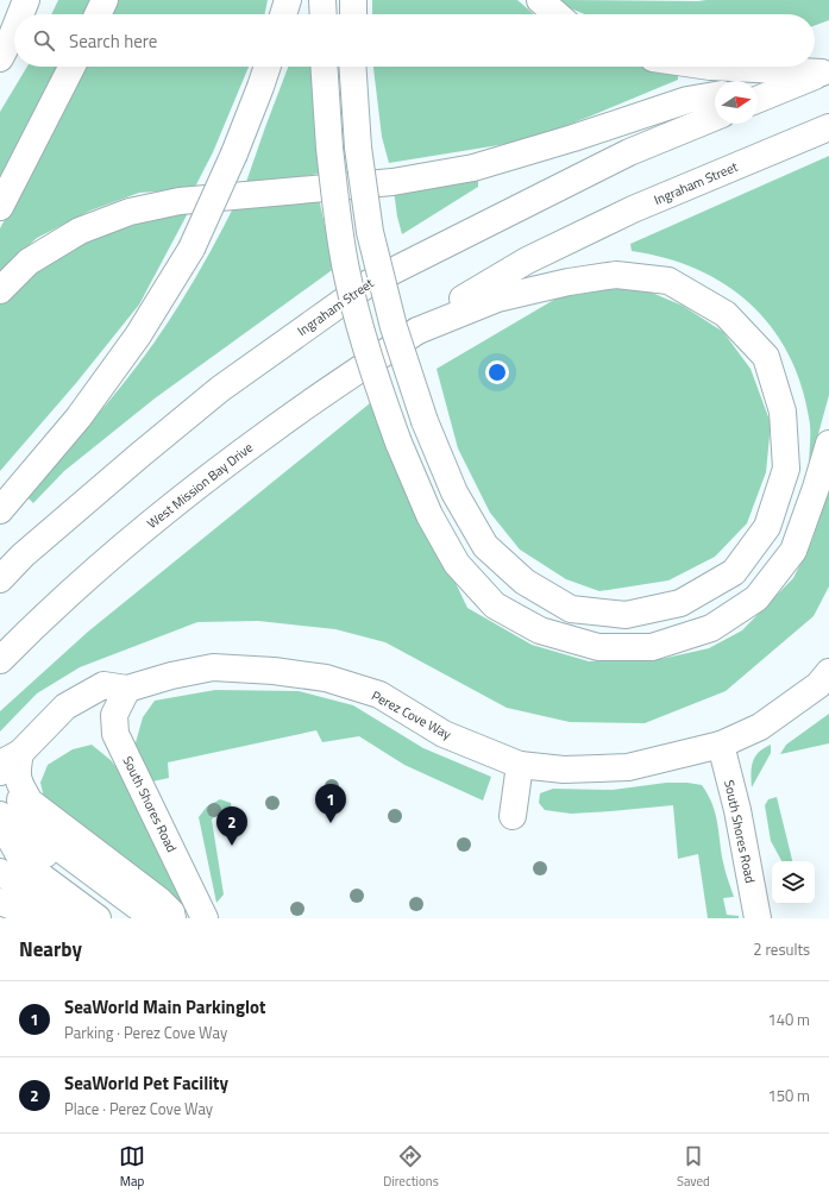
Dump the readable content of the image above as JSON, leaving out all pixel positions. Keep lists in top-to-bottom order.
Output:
{
  "streets": {
    "main road": [
      "Ingraham Street",
      "West Mission Bay Drive",
      "Perez Cove Way",
      "South Shores Road"
    ]
  },
  "crossings": [
    ["Ingraham Street", "West Mission Bay Drive"],
    ["Perez Cove Way", "South Shores Road"]
  ],
  "north": "right",
  "page": {
    "search": "Search here",
    "pins": ["1", "2"],
    "heading": ["Nearby", "2 results"],
    "list": [
      {
        "mark": "1",
        "name": "SeaWorld Main Parkinglot",
        "note": "Parking · Perez Cove Way",
        "value": "140 m"
      },
      {
        "mark": "2",
        "name": "SeaWorld Pet Facility",
        "note": "Place · Perez Cove Way",
        "value": "150 m"
      }
    ],
    "nav": ["Map", "Directions", "Saved"]
  }
}
